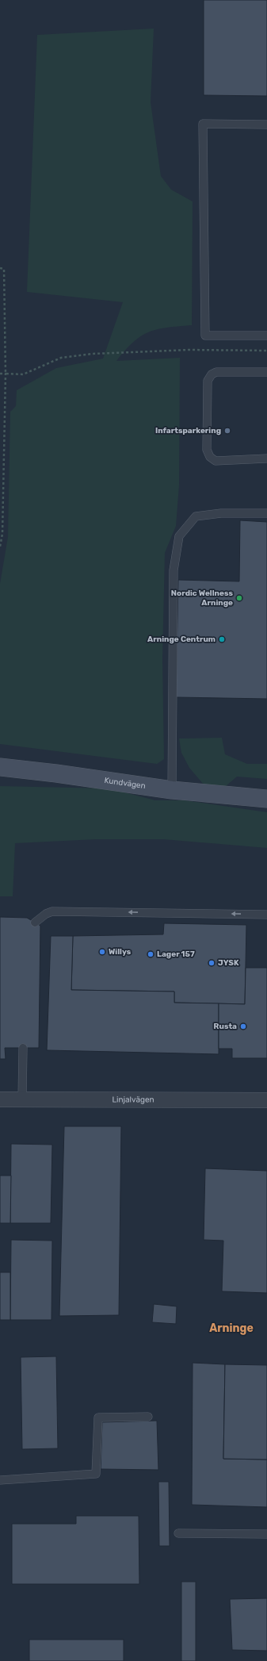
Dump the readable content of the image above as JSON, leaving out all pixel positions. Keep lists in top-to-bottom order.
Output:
{
  "streets": {
    "street": ["Kundvägen", "Linjalvägen"]
  },
  "districts": ["Arninge"],
  "places": [
    "Infartsparkering",
    "Nordic Wellness Arninge",
    "Arninge Centrum",
    "Willys",
    "Lager 157",
    "JYSK",
    "Rusta"
  ]
}
